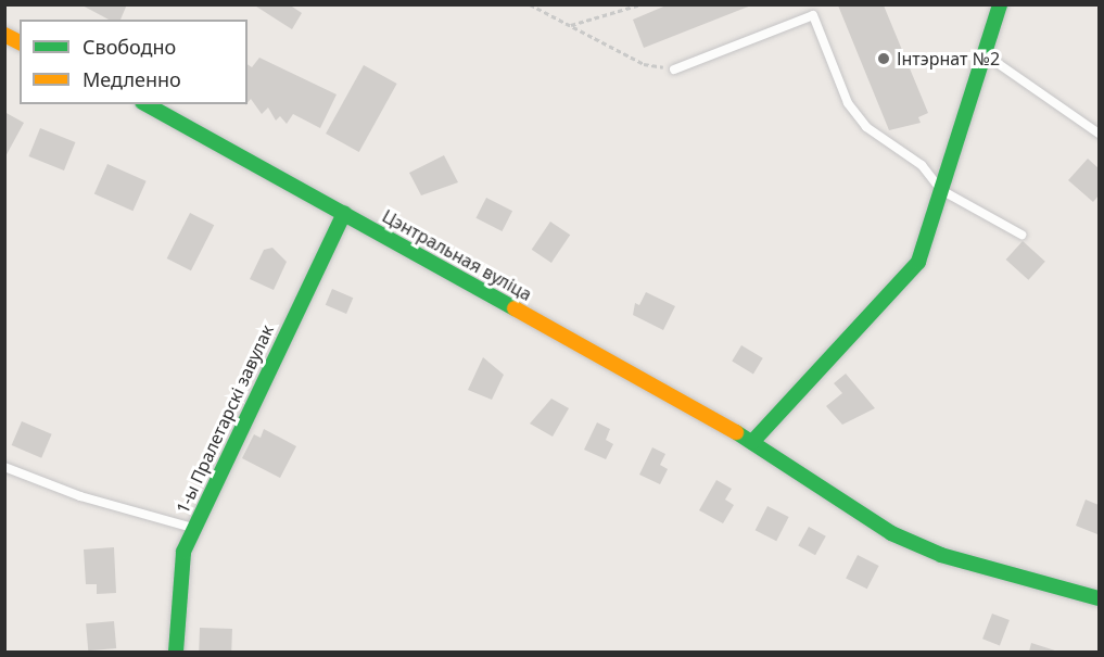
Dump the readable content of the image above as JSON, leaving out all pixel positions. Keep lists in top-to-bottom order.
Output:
{
  "streets": {
    "street": ["Цэнтральная вуліца", "1-ы Пралетарскі завулак"]
  },
  "crossings": [
    ["Цэнтральная вуліца", "1-ы Пралетарскі завулак"]
  ],
  "places": ["Інтэрнат №2"],
  "legend": ["Свободно", "Медленно"]
}
